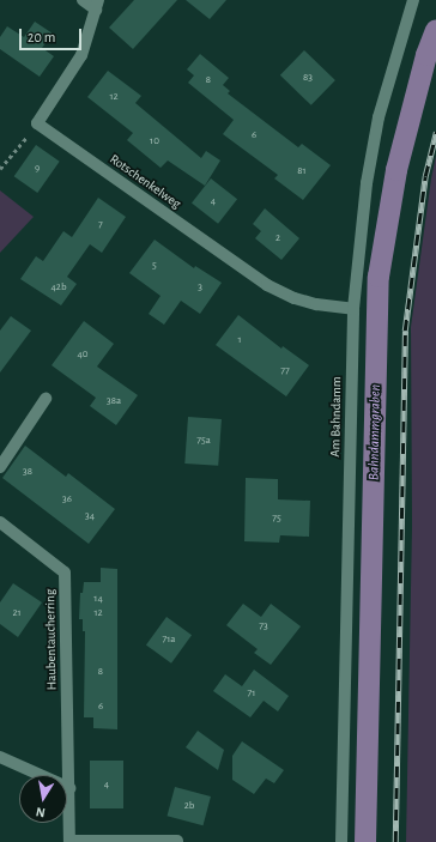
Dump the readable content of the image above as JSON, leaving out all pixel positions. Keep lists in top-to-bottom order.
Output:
{
  "streets": {
    "street": ["Rotschenkelweg", "Am Bahndamm", "Haubentaucherring"]
  },
  "crossings": [
    ["Rotschenkelweg", "Am Bahndamm"]
  ],
  "water": ["Bahndammgraben"],
  "house_numbers": [
    "83",
    "8",
    "12",
    "6",
    "10",
    "9",
    "81",
    "4",
    "7",
    "2",
    "5",
    "42b",
    "3",
    "1",
    "40",
    "77",
    "38a",
    "75a",
    "38",
    "36",
    "34",
    "75",
    "14",
    "21",
    "12",
    "73",
    "71a",
    "8",
    "71",
    "6",
    "4",
    "2b"
  ],
  "scale_bar": "20 m",
  "north": "bottom"
}
